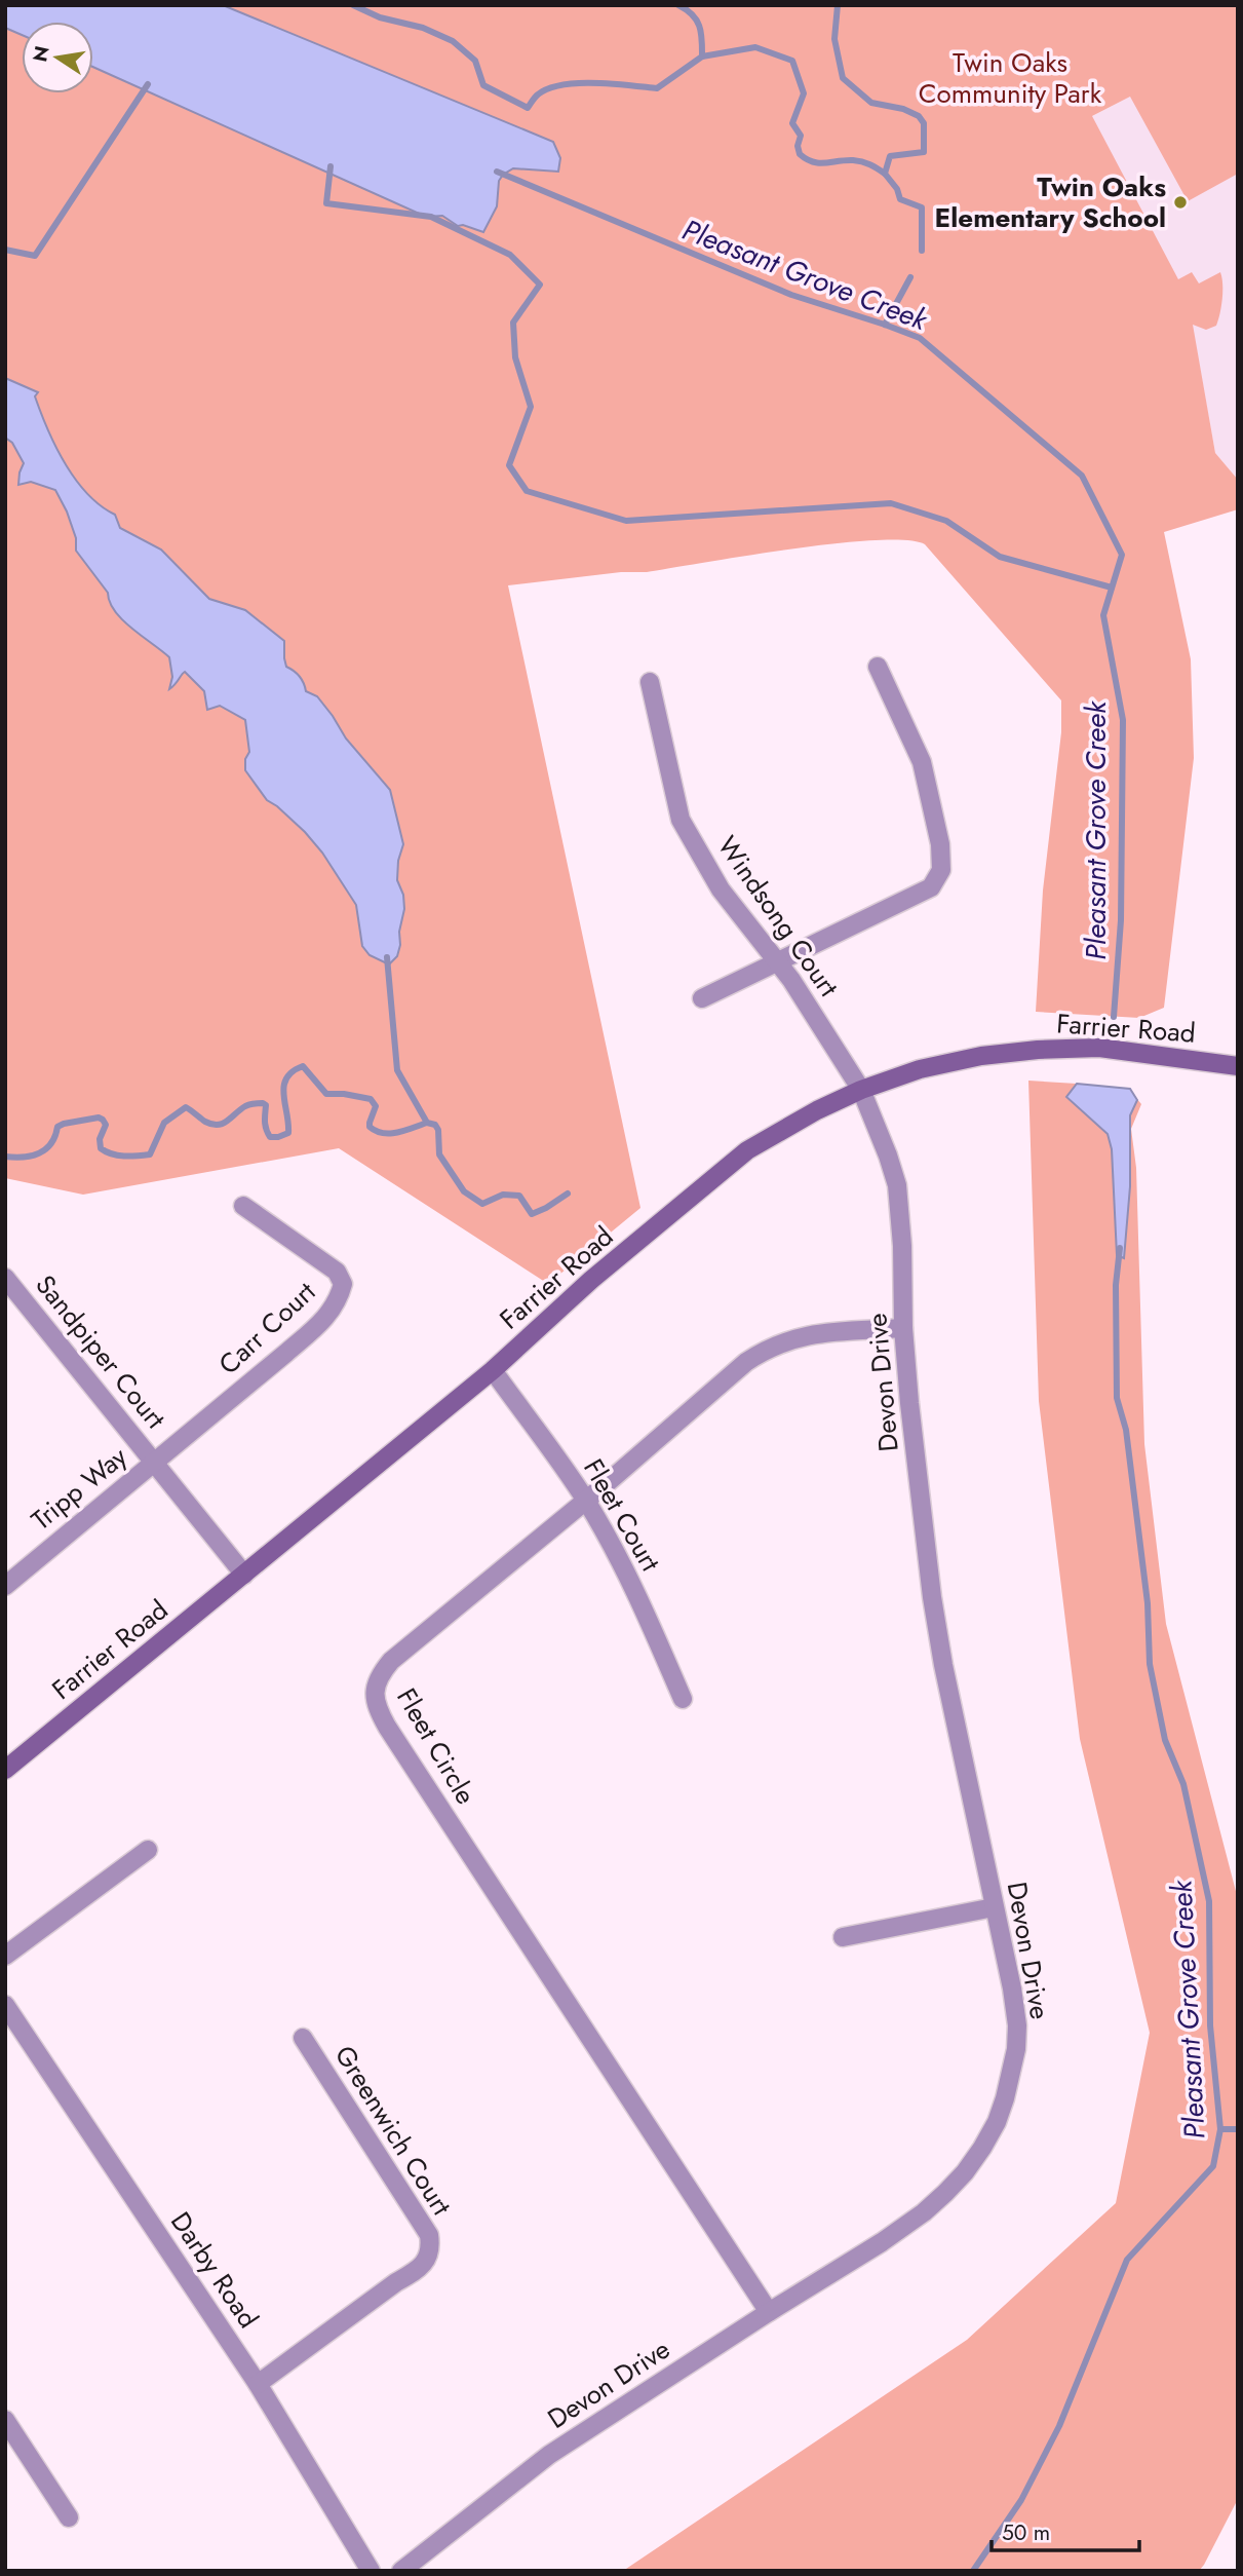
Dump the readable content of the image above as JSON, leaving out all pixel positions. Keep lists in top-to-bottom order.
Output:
{
  "streets": {
    "street": [
      "Windsong Court",
      "Farrier Road",
      "Carr Court",
      "Sandpiper Court",
      "Devon Drive",
      "Tripp Way",
      "Fleet Court",
      "Fleet Circle",
      "Greenwich Court",
      "Darby Road"
    ]
  },
  "crossings": [
    ["Windsong Court", "Farrier Road"],
    ["Windsong Court", "Devon Drive"],
    ["Farrier Road", "Sandpiper Court"],
    ["Farrier Road", "Devon Drive"],
    ["Farrier Road", "Fleet Court"],
    ["Carr Court", "Sandpiper Court"],
    ["Carr Court", "Tripp Way"],
    ["Sandpiper Court", "Tripp Way"],
    ["Devon Drive", "Fleet Circle"],
    ["Fleet Court", "Fleet Circle"],
    ["Greenwich Court", "Darby Road"]
  ],
  "water": ["Pleasant Grove Creek"],
  "parks": ["Twin Oaks Community Park"],
  "places": ["Twin Oaks Elementary School"],
  "scale_bar": "50 m",
  "north": "left"
}
